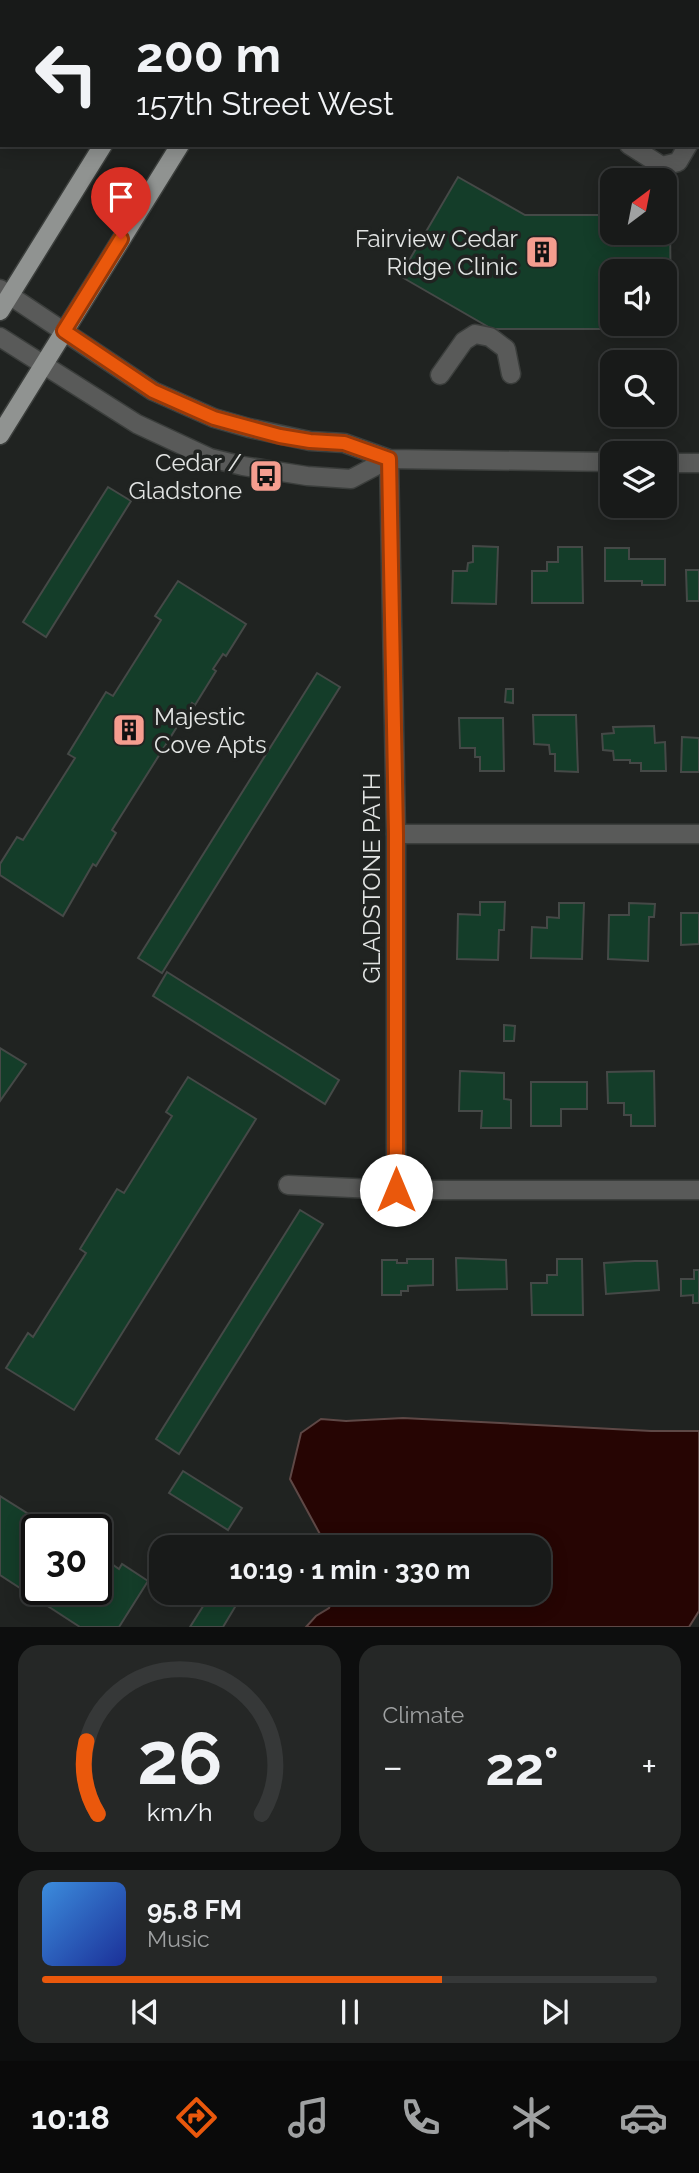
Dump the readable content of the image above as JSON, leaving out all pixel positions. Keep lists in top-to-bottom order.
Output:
{
  "streets": {
    "street": ["GLADSTONE PATH"]
  },
  "places": {
    "building": ["Fairview Cedar Ridge Clinic", "Majestic Cove Apts"],
    "bus stop": ["Cedar / Gladstone"]
  },
  "north": "top right",
  "page": {
    "turn": ["200 m", "157th Street West"],
    "limit": "30",
    "trip": "10:19 · 1 min · 330 m",
    "tile": "Climate",
    "heat": ["−", "22°", "+"],
    "song": ["95.8 FM", "Music"],
    "tabs": "10:18",
    "gauge": ["26", "km/h"]
  }
}
